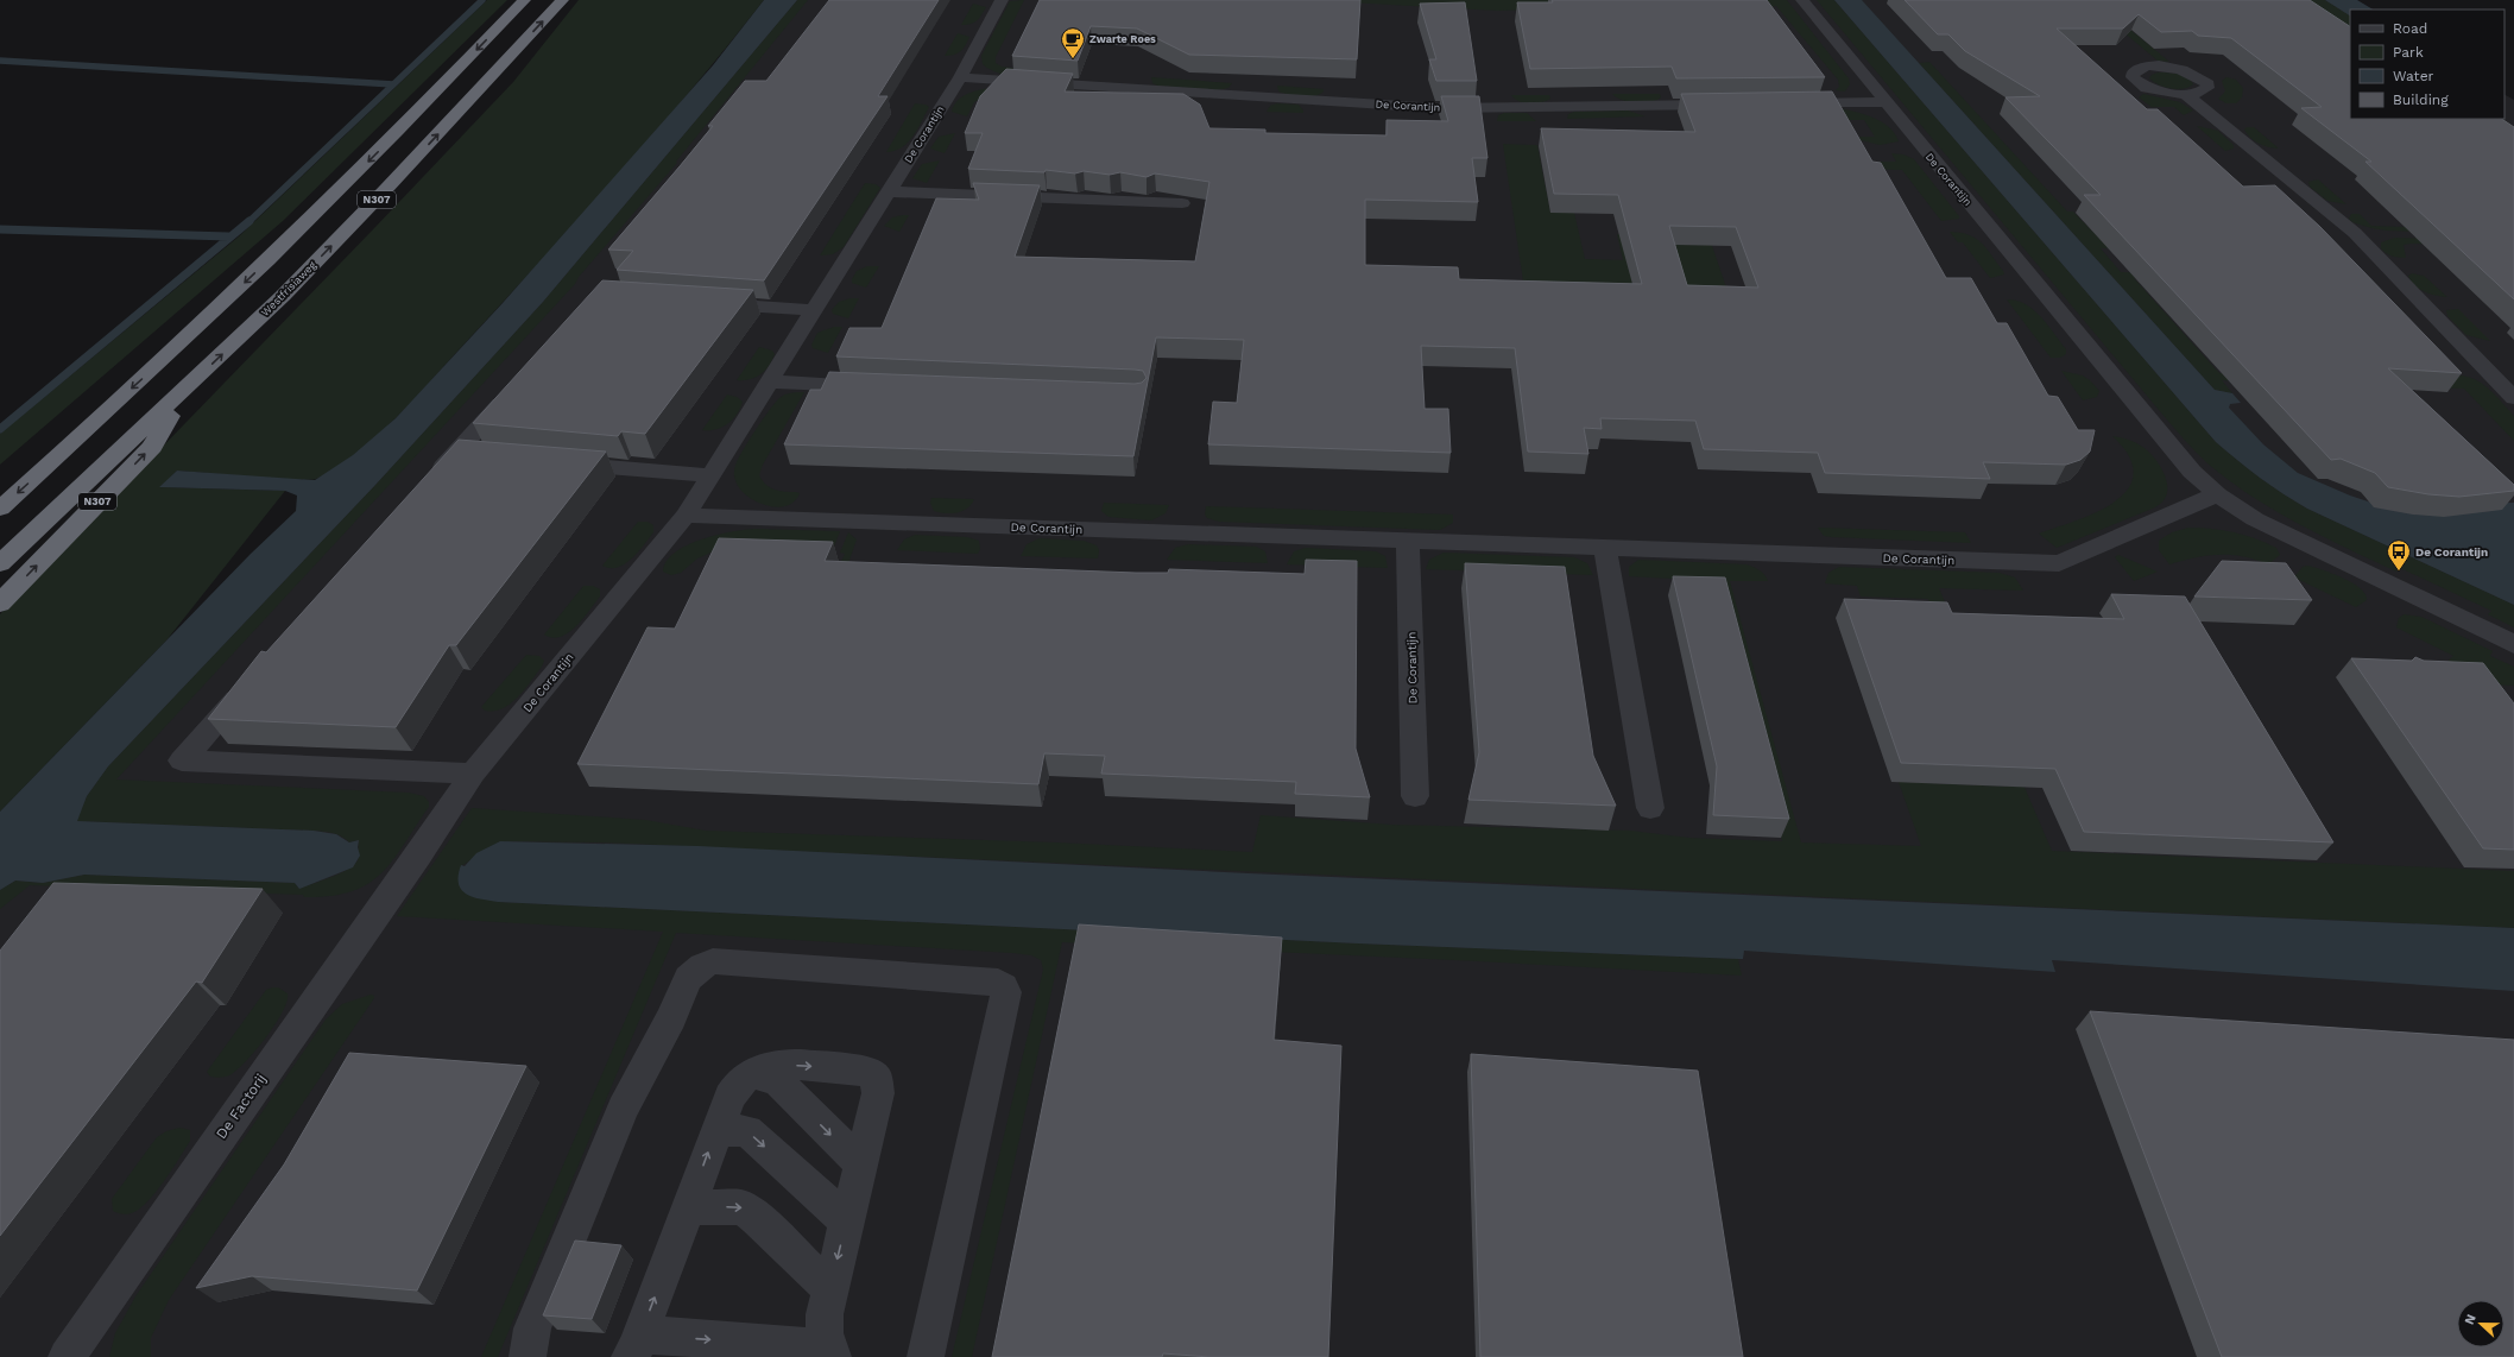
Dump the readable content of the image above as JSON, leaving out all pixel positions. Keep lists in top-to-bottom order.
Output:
{
  "streets": {
    "highway": ["N307", "Westfrisiaweg"],
    "street": ["De Corantijn", "De Factorij"]
  },
  "crossings": [
    ["De Corantijn", "De Factorij"],
    ["N307", "Westfrisiaweg"]
  ],
  "places": {
    "cafe": ["Zwarte Roes"],
    "bus stop": ["De Corantijn"]
  },
  "legend": [
    "Road",
    "Park",
    "Water",
    "Building"
  ],
  "north": "left"
}
